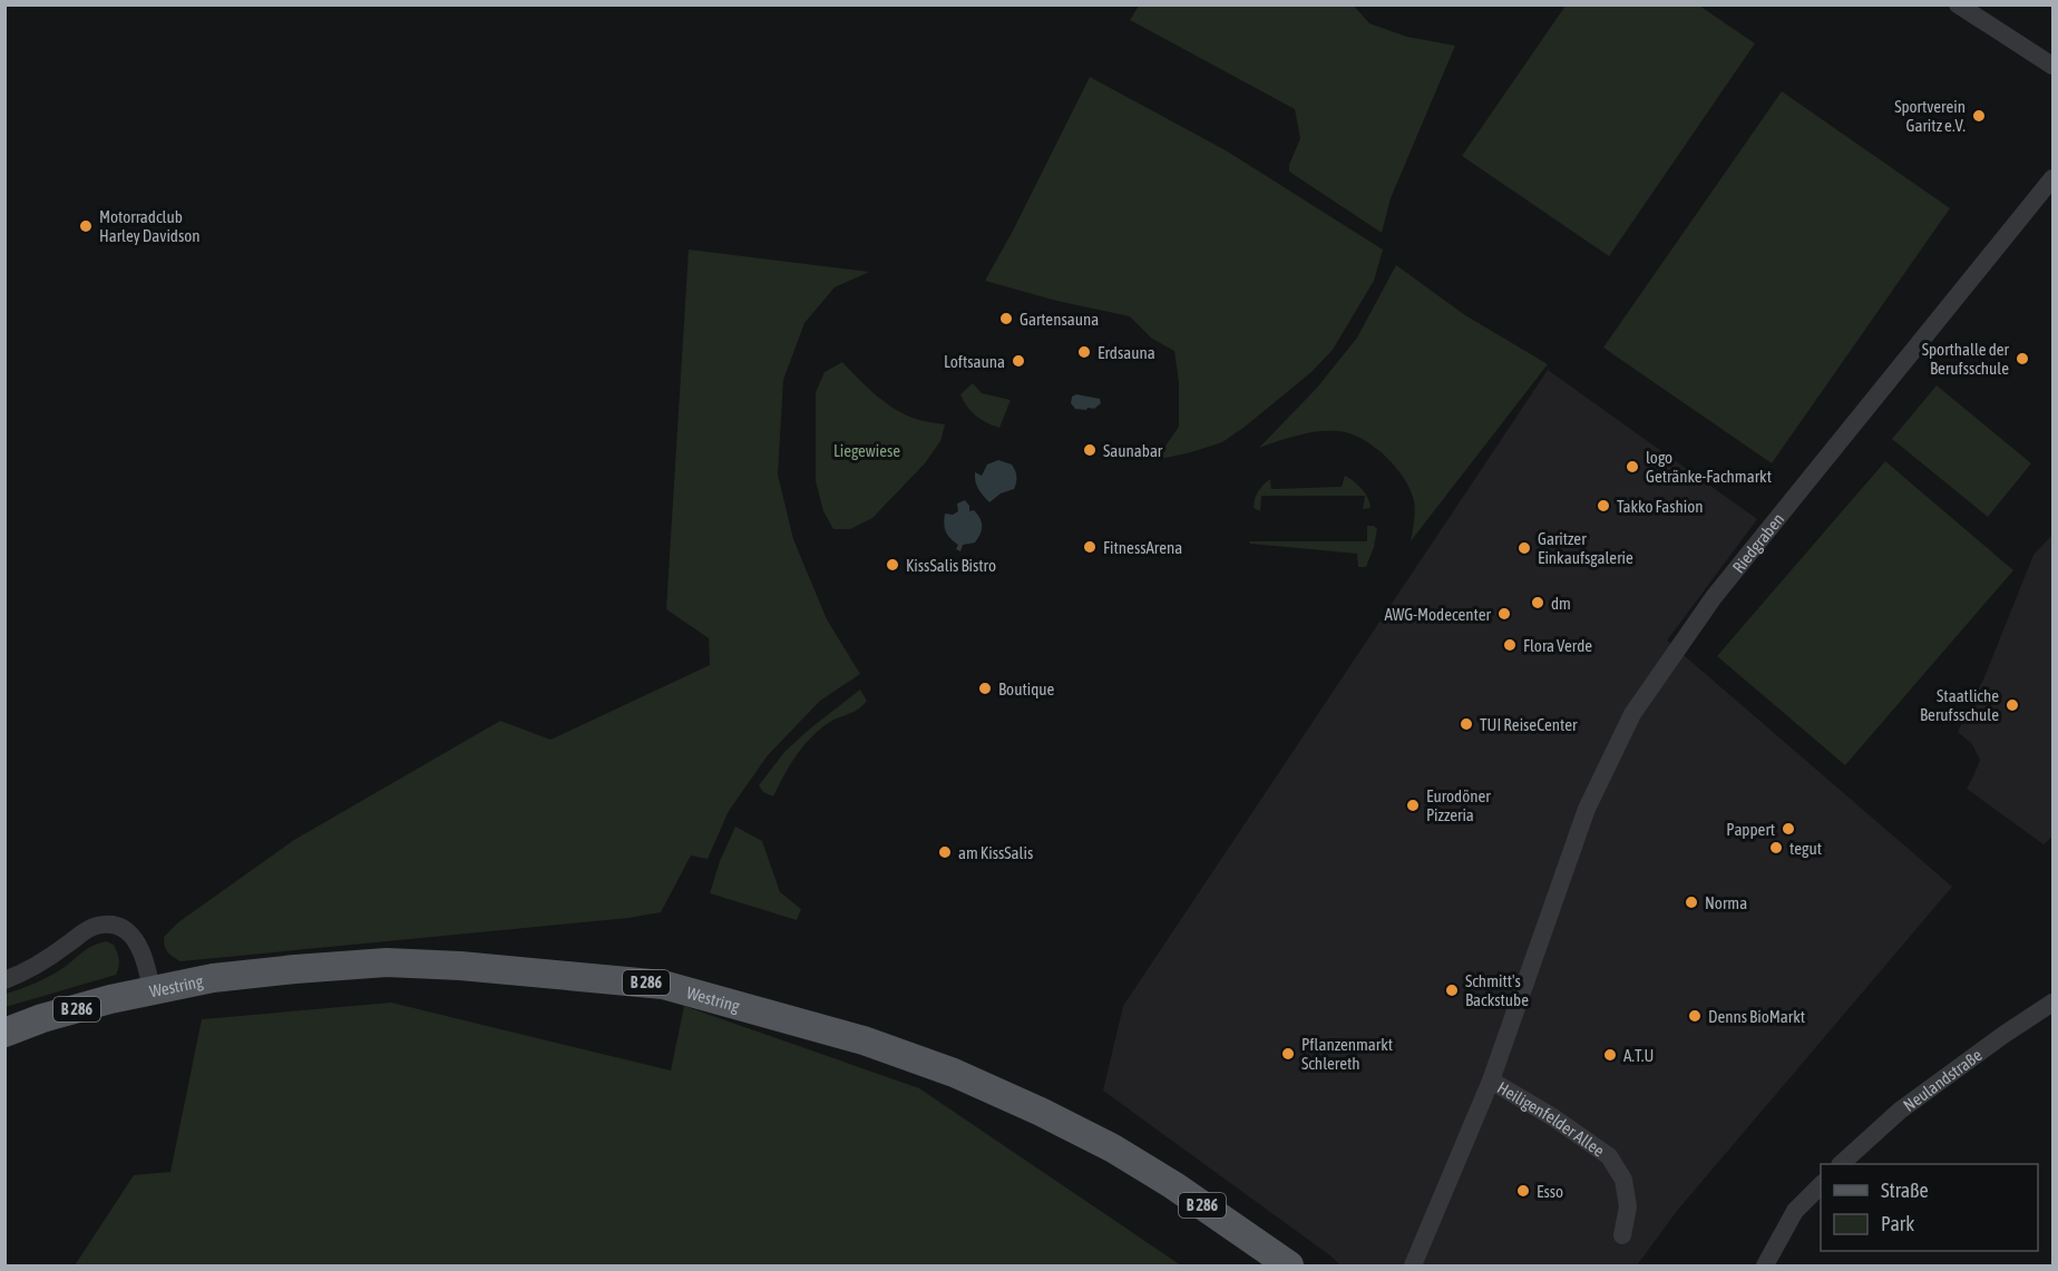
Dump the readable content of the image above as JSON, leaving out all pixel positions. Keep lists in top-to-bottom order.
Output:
{
  "streets": {
    "main road": ["B 286", "Westring"],
    "street": ["Riedgraben", "Neulandstraße", "Heiligenfelder Allee"]
  },
  "crossings": [
    ["Riedgraben", "Heiligenfelder Allee"]
  ],
  "parks": ["Liegewiese"],
  "places": [
    "Sportverein Garitz e.V.",
    "Motorradclub Harley Davidson",
    "Gartensauna",
    "Erdsauna",
    "Sporthalle der Berufsschule",
    "Loftsauna",
    "Saunabar",
    "logo Getränke-Fachmarkt",
    "Takko Fashion",
    "FitnessArena",
    "Garitzer Einkaufsgalerie",
    "KissSalis Bistro",
    "dm",
    "AWG-Modecenter",
    "Flora Verde",
    "Boutique",
    "Staatliche Berufsschule",
    "TUI ReiseCenter",
    "Eurodöner Pizzeria",
    "Pappert",
    "tegut",
    "am KissSalis",
    "Norma",
    "Schmitt's Backstube",
    "Denns BioMarkt",
    "Pflanzenmarkt Schlereth",
    "A.T.U",
    "Esso"
  ],
  "legend": ["Straße", "Park"]
}
